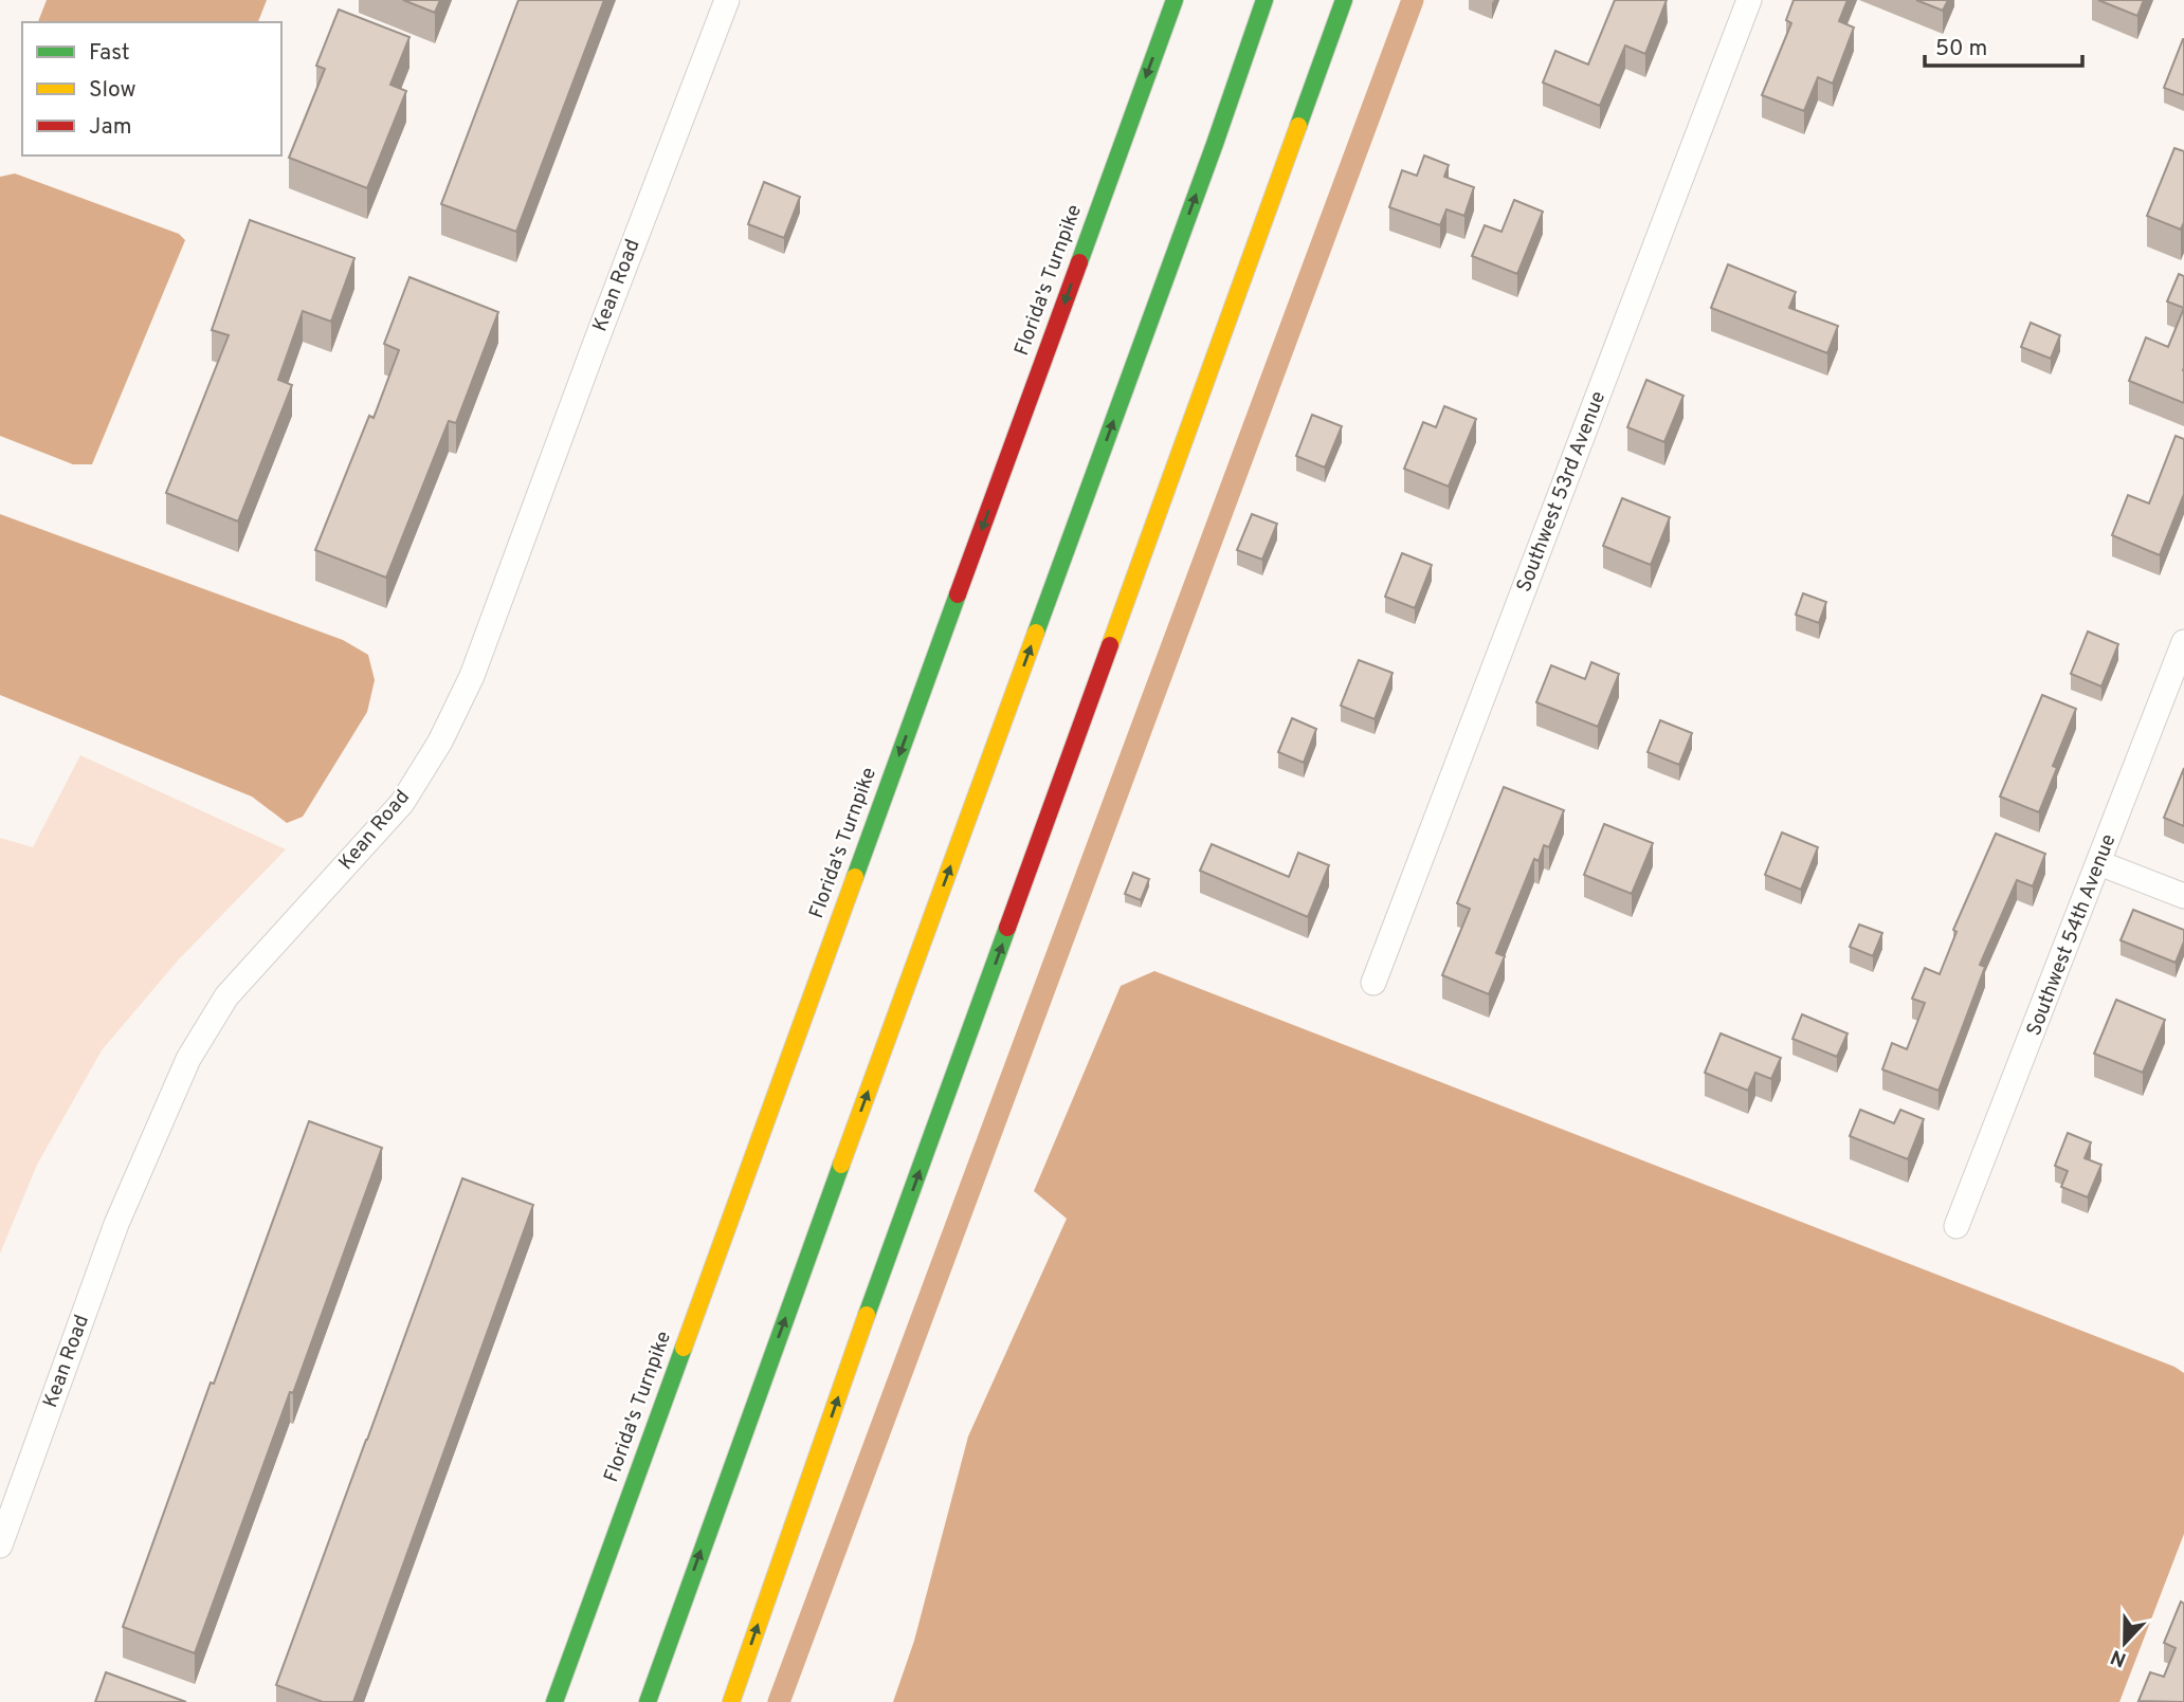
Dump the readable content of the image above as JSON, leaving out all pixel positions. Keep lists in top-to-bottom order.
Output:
{
  "streets": {
    "highway": ["Florida's Turnpike"],
    "street": ["Kean Road", "Southwest 53rd Avenue", "Southwest 54th Avenue"]
  },
  "legend": ["Fast", "Slow", "Jam"],
  "scale_bar": "50 m",
  "north": "bottom"
}
